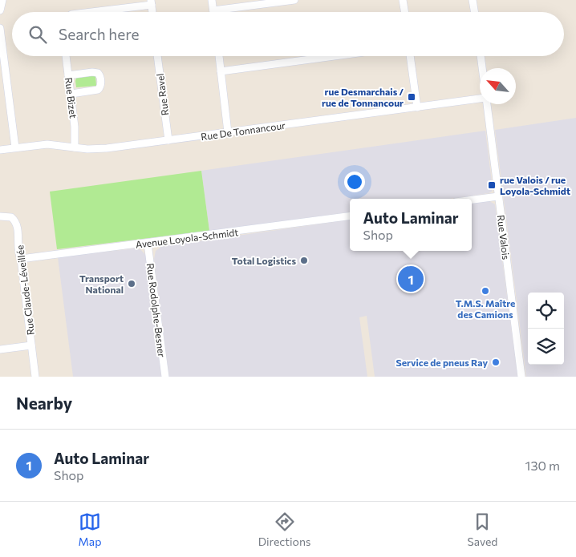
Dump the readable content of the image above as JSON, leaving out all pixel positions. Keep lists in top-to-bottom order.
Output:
{
  "streets": {
    "street": [
      "Rue Ravel",
      "Rue Bizet",
      "Rue De Tonnancour",
      "Rue Valois",
      "Avenue Loyola-Schmidt",
      "Rue Claude-Léveillée",
      "Rue Rodolphe-Besner"
    ]
  },
  "crossings": [
    ["Rue Ravel", "Rue De Tonnancour"],
    ["Rue Bizet", "Rue De Tonnancour"],
    ["Avenue Loyola-Schmidt", "Rue Claude-Léveillée"],
    ["Avenue Loyola-Schmidt", "Rue Rodolphe-Besner"]
  ],
  "places": {
    "transit": ["rue Desmarchais / rue de Tonnancour", "rue Valois / rue Loyola-Schmidt"],
    "other": [
      "Total Logistics",
      "Transport National",
      "T.M.S. Maître des Camions",
      "Service de pneus Ray"
    ]
  },
  "north": "top left",
  "page": {
    "search": "Search here",
    "popup": ["Auto Laminar", "Shop"],
    "pins": "1",
    "heading": "Nearby",
    "list": [
      {
        "mark": "1",
        "name": "Auto Laminar",
        "note": "Shop",
        "value": "130 m"
      }
    ],
    "nav": ["Map", "Directions", "Saved"]
  }
}
